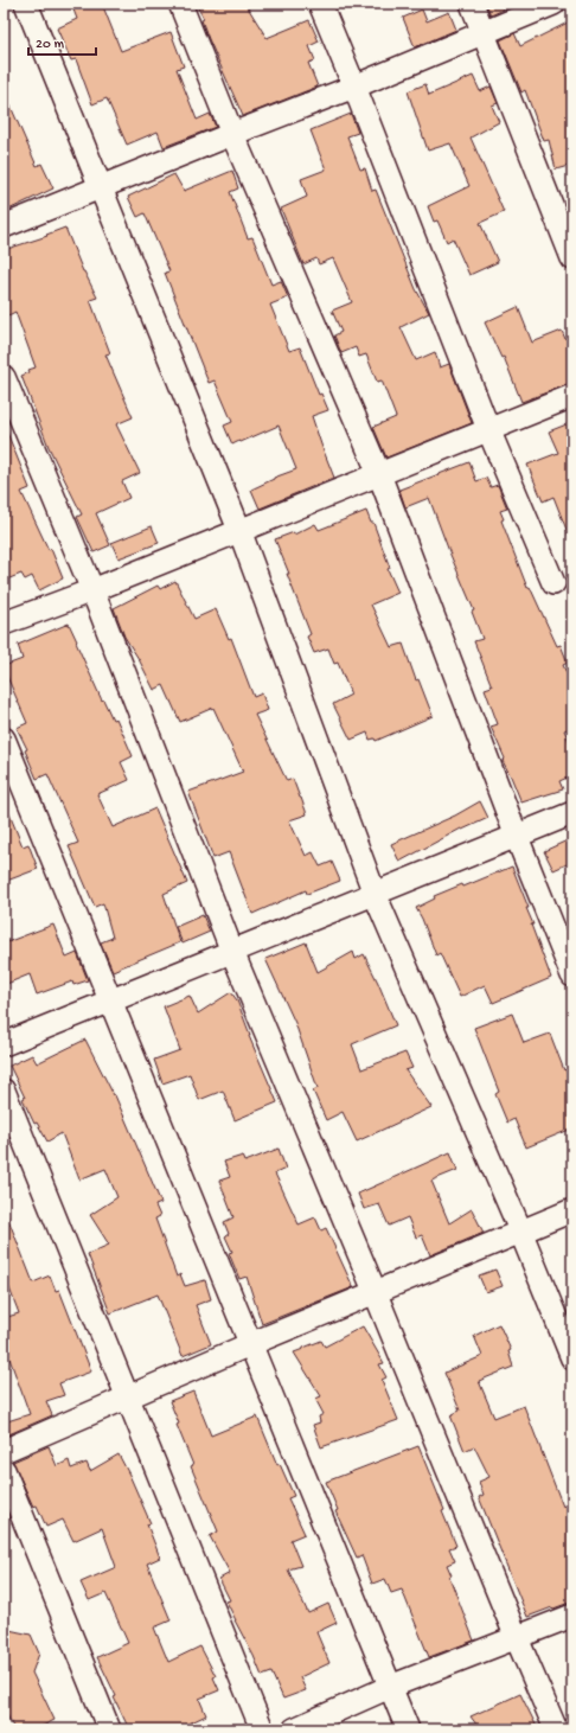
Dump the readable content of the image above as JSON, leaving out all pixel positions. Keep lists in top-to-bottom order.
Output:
{
  "scale_bar": "20 m"
}
